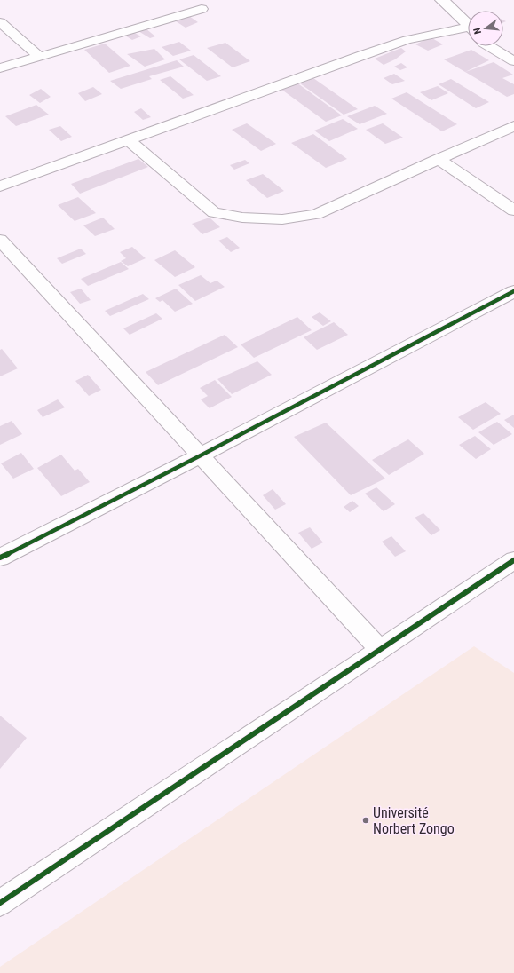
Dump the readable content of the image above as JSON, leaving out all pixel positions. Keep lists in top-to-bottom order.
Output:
{
  "places": ["Université Norbert Zongo"],
  "north": "left"
}
